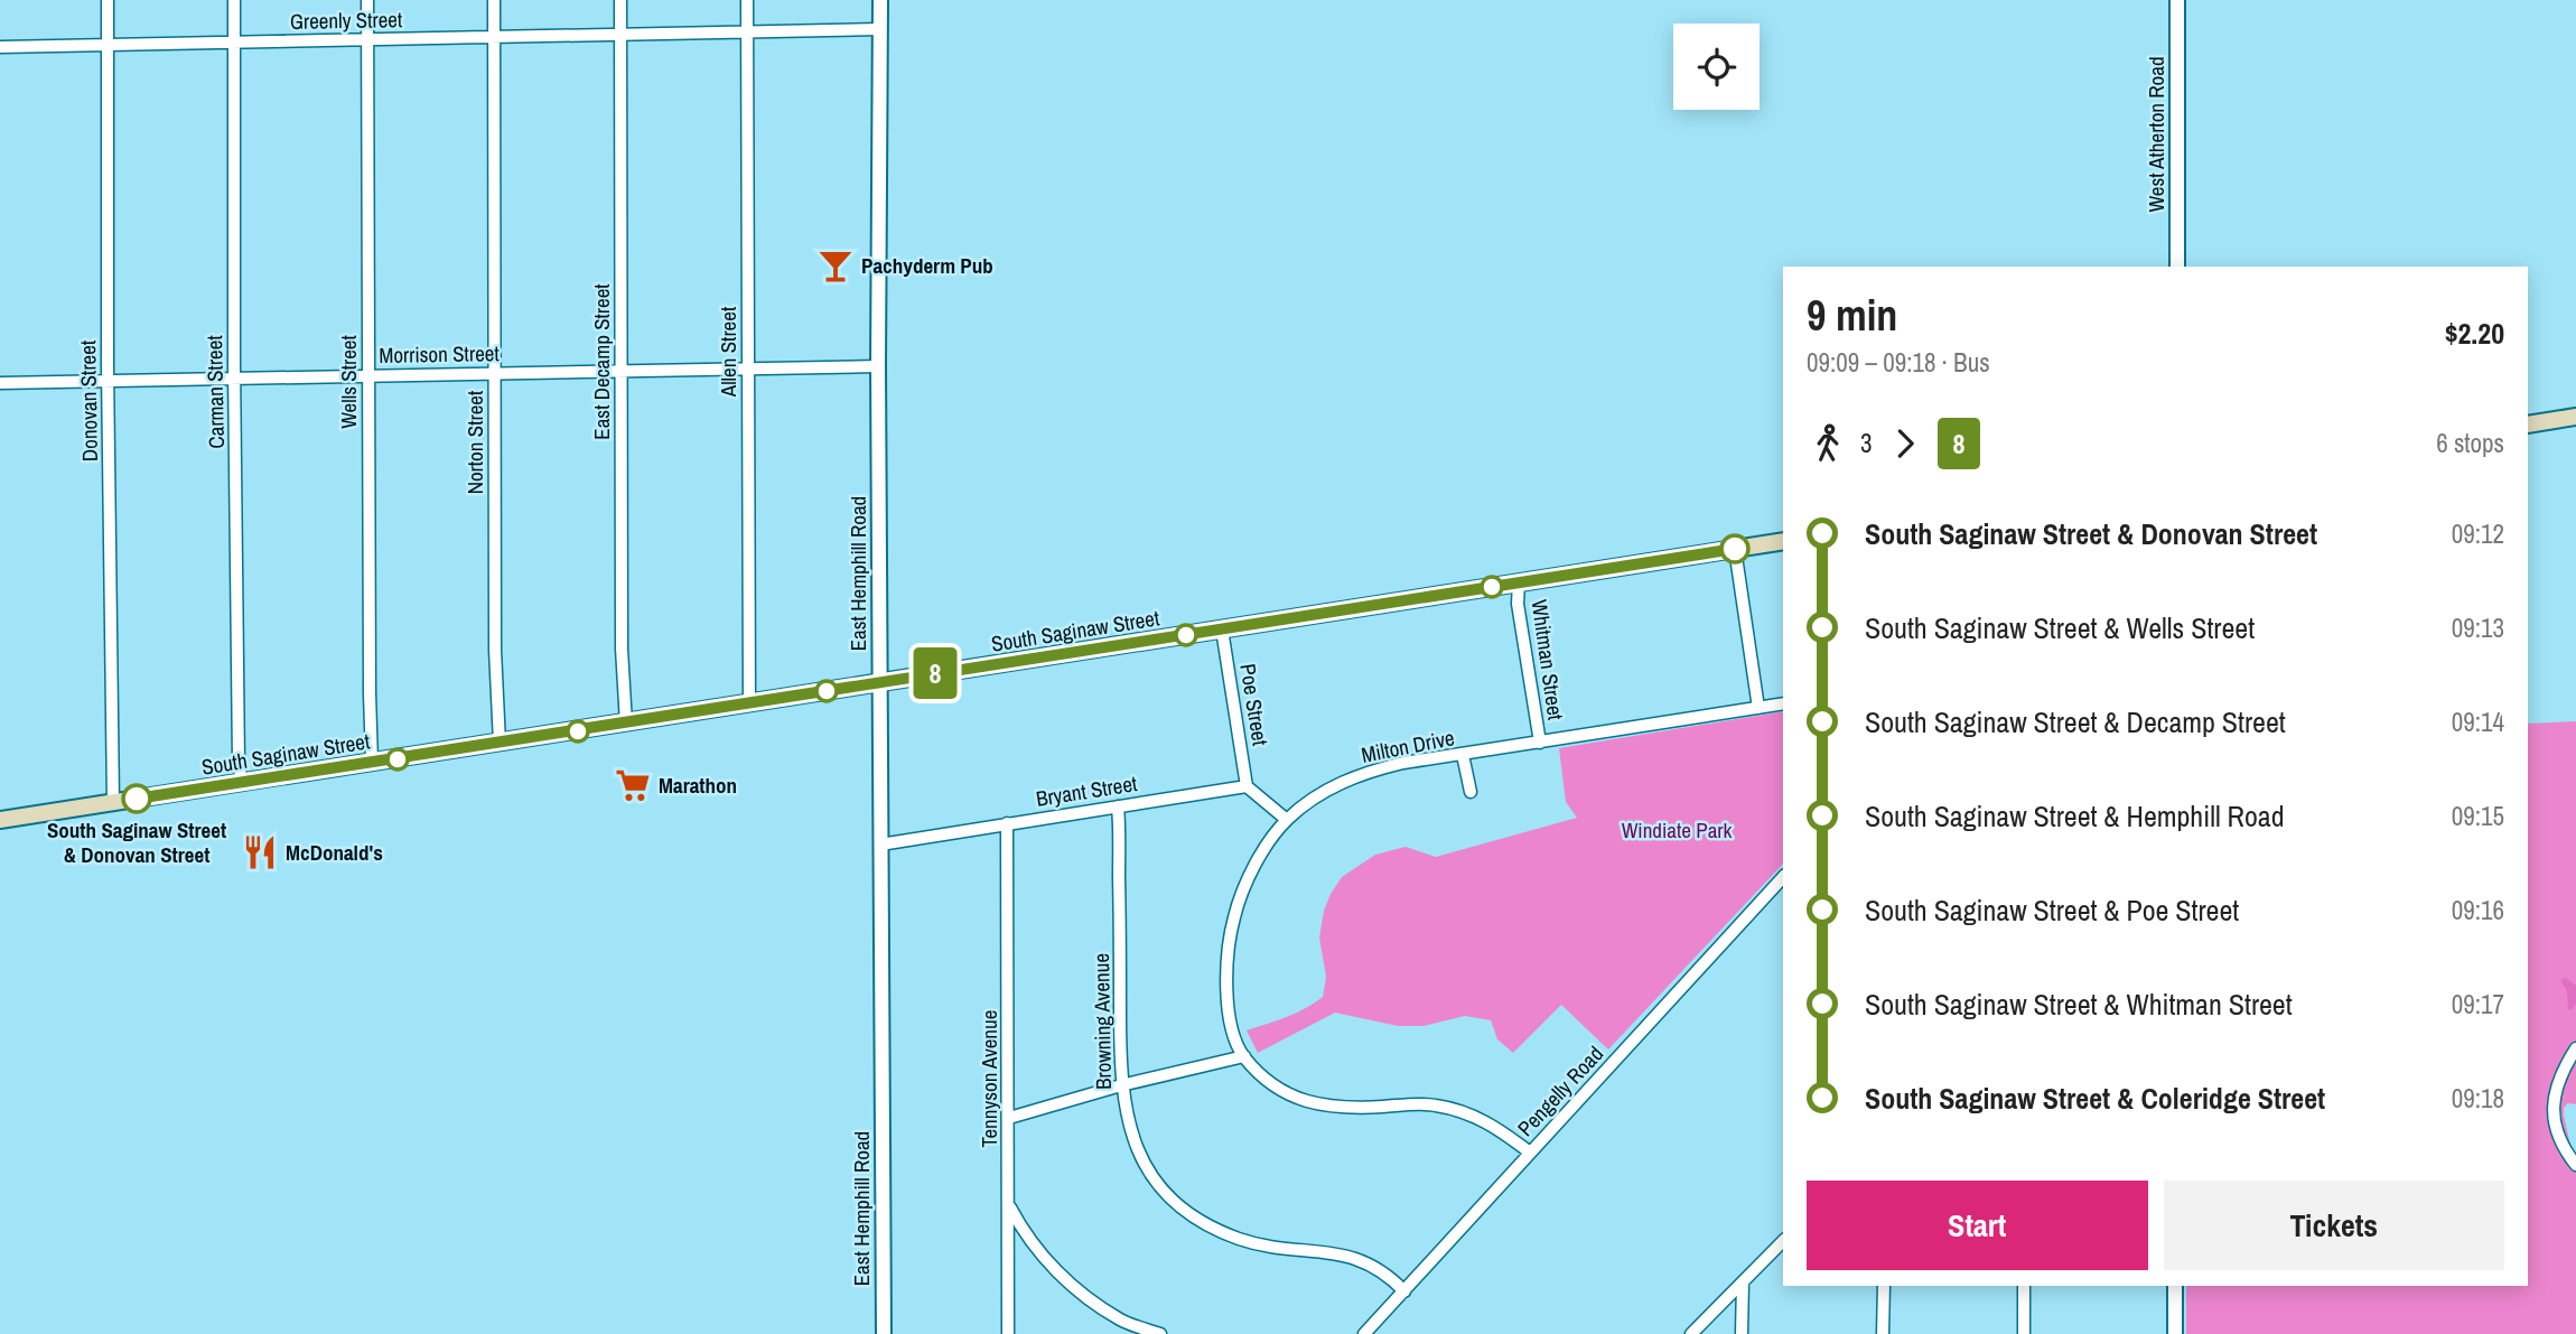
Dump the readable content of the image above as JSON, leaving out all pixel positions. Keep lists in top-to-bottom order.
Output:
{
  "streets": {
    "main road": ["South Saginaw Street"],
    "street": [
      "Greenly Street",
      "West Atherton Road",
      "Allen Street",
      "Morrison Street",
      "East Decamp Street",
      "Wells Street",
      "Carman Street",
      "Donovan Street",
      "Norton Street",
      "East Hemphill Road",
      "Whitman Street",
      "Poe Street",
      "Milton Drive",
      "Bryant Street",
      "Browning Avenue",
      "Tennyson Avenue",
      "Pengelly Road"
    ]
  },
  "crossings": [
    ["Greenly Street", "Allen Street"],
    ["Greenly Street", "East Decamp Street"],
    ["Greenly Street", "Wells Street"],
    ["Greenly Street", "Carman Street"],
    ["Greenly Street", "Donovan Street"],
    ["Greenly Street", "Norton Street"],
    ["Greenly Street", "East Hemphill Road"],
    ["Allen Street", "Morrison Street"],
    ["Allen Street", "South Saginaw Street"],
    ["Morrison Street", "East Decamp Street"],
    ["Morrison Street", "Wells Street"],
    ["Morrison Street", "Carman Street"],
    ["Morrison Street", "Donovan Street"],
    ["Morrison Street", "Norton Street"],
    ["Morrison Street", "East Hemphill Road"],
    ["East Decamp Street", "South Saginaw Street"],
    ["Wells Street", "South Saginaw Street"],
    ["Carman Street", "South Saginaw Street"],
    ["Donovan Street", "South Saginaw Street"],
    ["Norton Street", "South Saginaw Street"],
    ["East Hemphill Road", "South Saginaw Street"],
    ["East Hemphill Road", "Bryant Street"],
    ["South Saginaw Street", "Whitman Street"],
    ["South Saginaw Street", "Poe Street"],
    ["Whitman Street", "Milton Drive"],
    ["Poe Street", "Bryant Street"],
    ["Milton Drive", "Pengelly Road"],
    ["Bryant Street", "Browning Avenue"],
    ["Bryant Street", "Tennyson Avenue"],
    ["Browning Avenue", "Pengelly Road"]
  ],
  "parks": ["Windiate Park"],
  "places": {
    "bar": ["Pachyderm Pub"],
    "supermarket": ["Marathon"],
    "other": ["South Saginaw Street & Donovan Street"],
    "restaurant": ["McDonald's"]
  },
  "lines": ["bus line 8"],
  "page": {
    "on_map": "8",
    "heading": ["9 min", "09:09 – 09:18 · Bus", "$2.20"],
    "legs": ["3", "8", "6 stops"],
    "list": [
      {
        "name": "South Saginaw Street & Donovan Street",
        "value": "09:12"
      },
      {
        "name": "South Saginaw Street & Wells Street",
        "value": "09:13"
      },
      {
        "name": "South Saginaw Street & Decamp Street",
        "value": "09:14"
      },
      {
        "name": "South Saginaw Street & Hemphill Road",
        "value": "09:15"
      },
      {
        "name": "South Saginaw Street & Poe Street",
        "value": "09:16"
      },
      {
        "name": "South Saginaw Street & Whitman Street",
        "value": "09:17"
      },
      {
        "name": "South Saginaw Street & Coleridge Street",
        "value": "09:18"
      }
    ],
    "buttons": ["Start", "Tickets"]
  }
}
